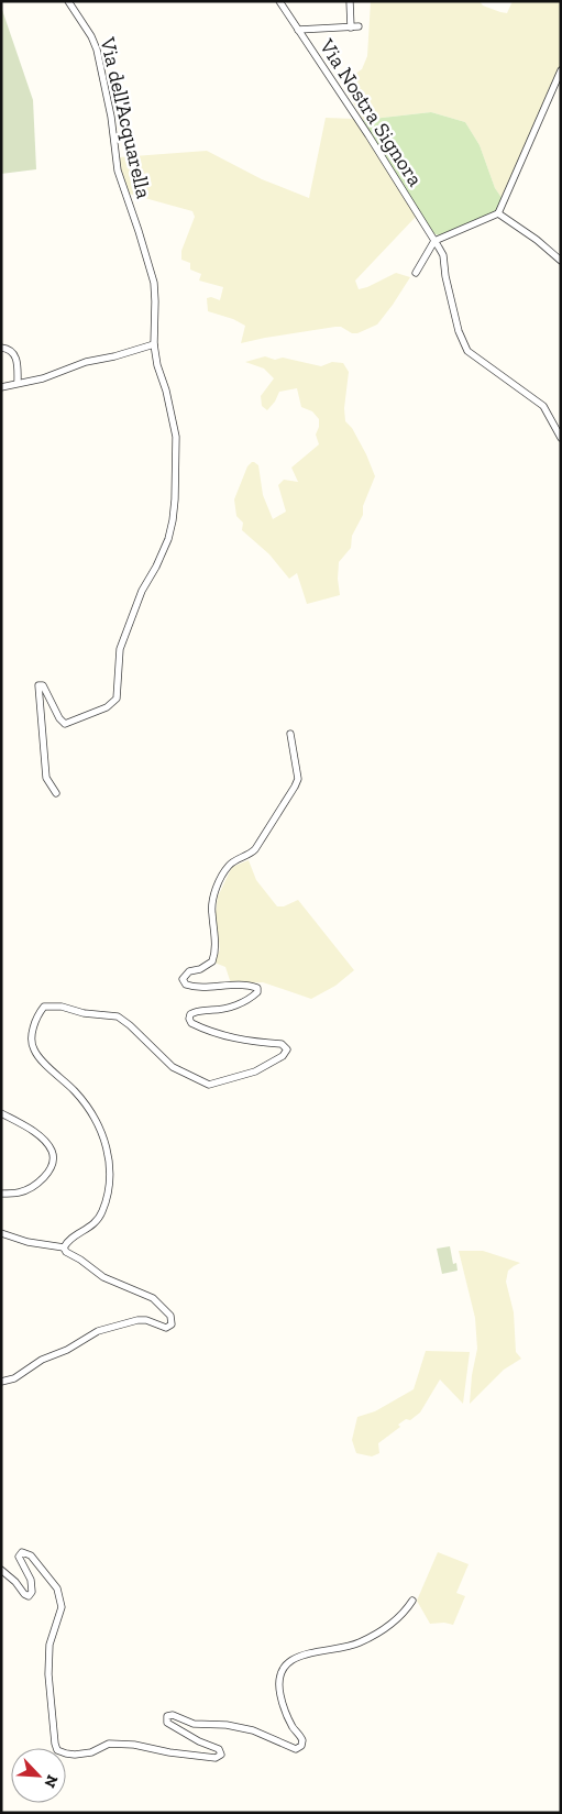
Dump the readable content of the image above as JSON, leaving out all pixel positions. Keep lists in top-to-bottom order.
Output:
{
  "streets": {
    "street": ["Via Nostra Signora", "Via dell'Acquarella"]
  },
  "north": "bottom right"
}
